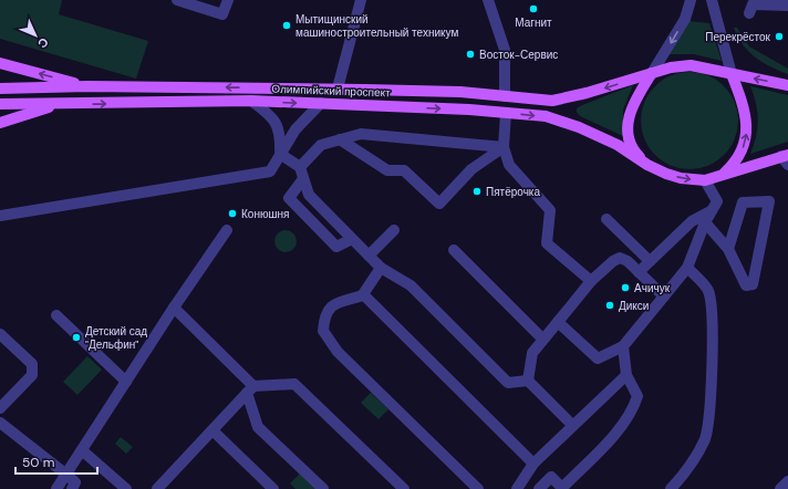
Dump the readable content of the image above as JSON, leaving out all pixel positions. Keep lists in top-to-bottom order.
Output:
{
  "streets": {
    "main road": ["Олимпийский проспект"]
  },
  "places": [
    "Магнит",
    "Мытищинский машиностроительный техникум",
    "Перекрёсток",
    "Восток-Сервис",
    "Пятёрочка",
    "Конюшня",
    "Ачичук",
    "Дикси",
    "Детский сад \"Дельфин\""
  ],
  "scale_bar": "50 m",
  "north": "bottom right"
}
